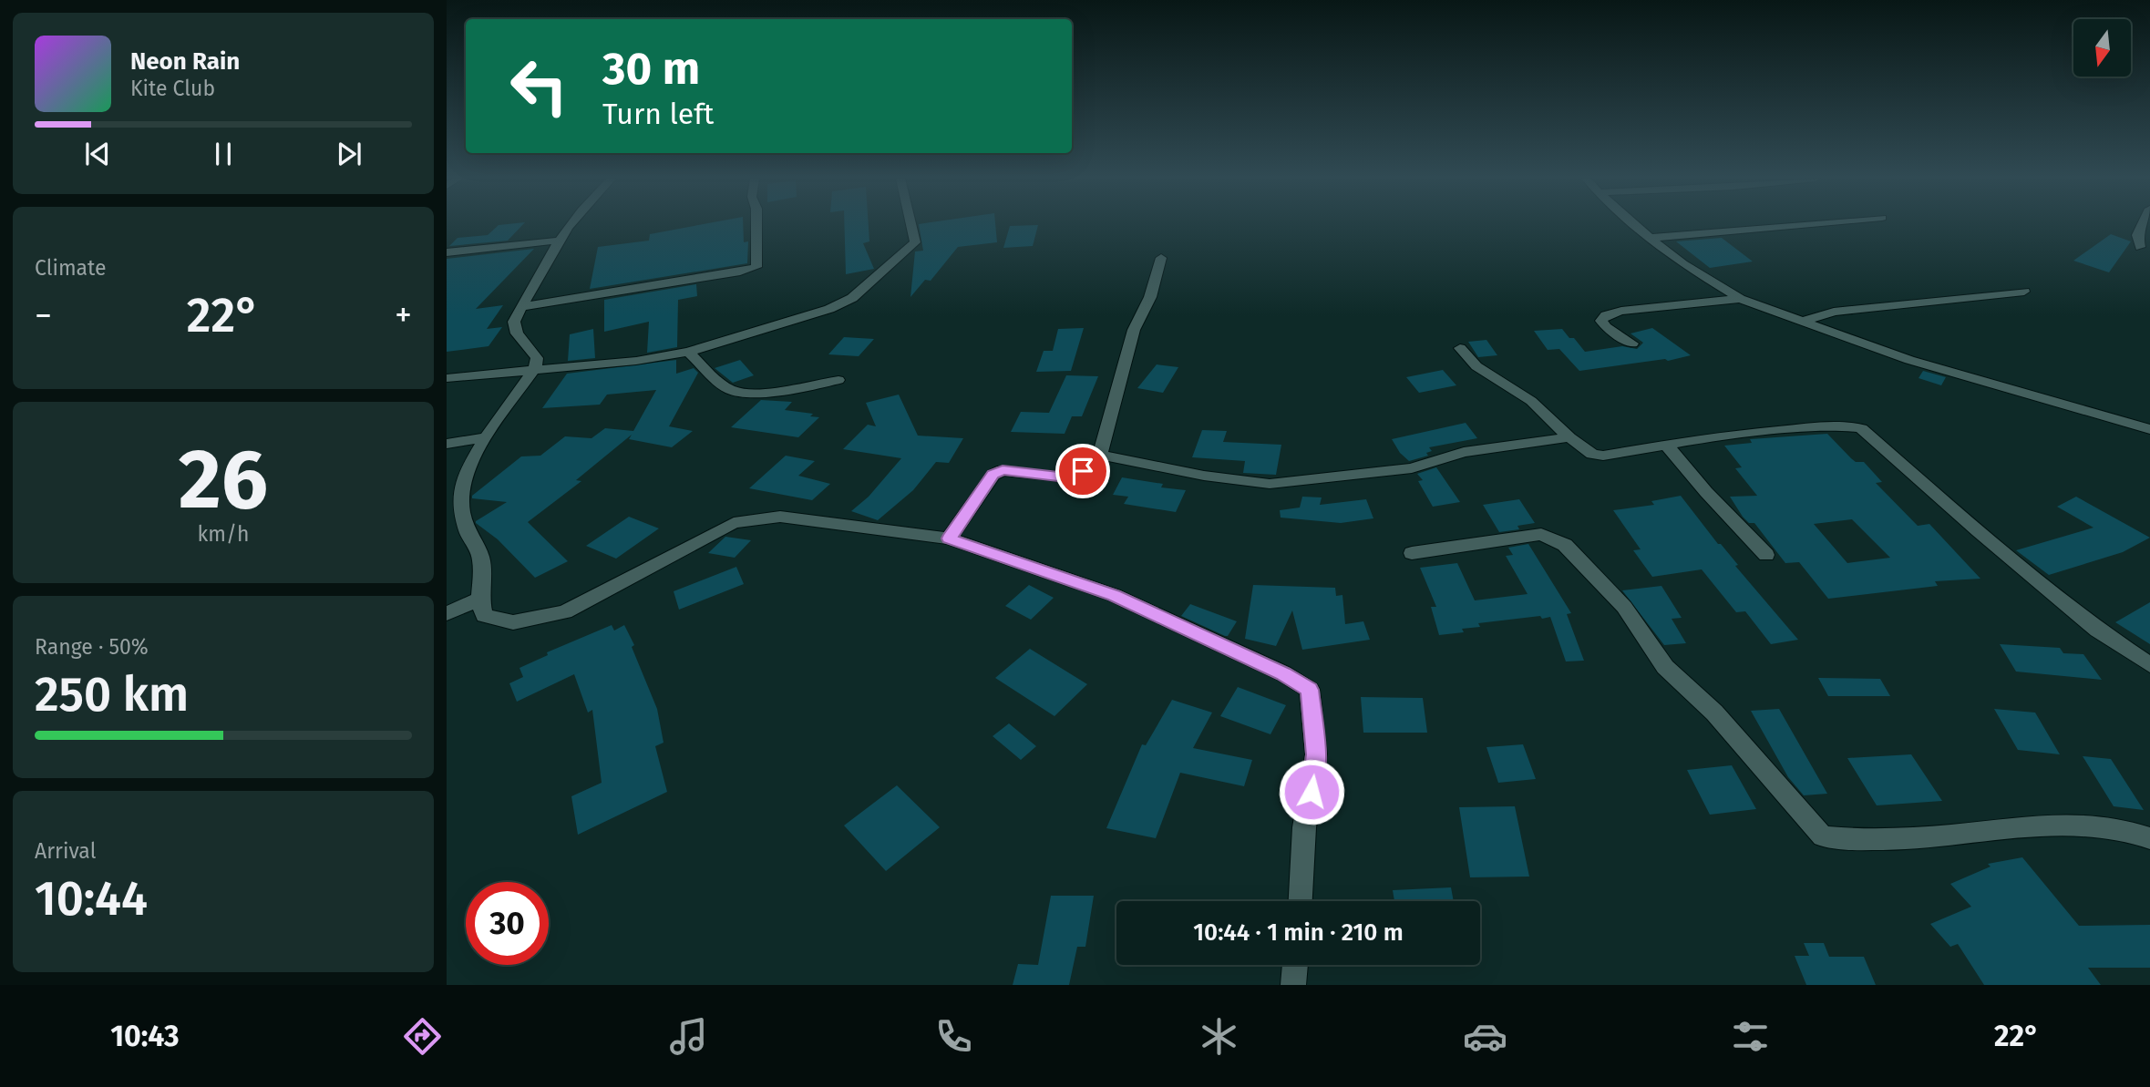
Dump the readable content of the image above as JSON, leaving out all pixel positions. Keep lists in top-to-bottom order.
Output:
{
  "north": "bottom",
  "page": {
    "turn": ["30 m", "Turn left"],
    "song": ["Neon Rain", "Kite Club"],
    "tile": [
      "Climate",
      ["26", "km/h"],
      ["Range · 50%", "250 km"],
      ["Arrival", "10:44"]
    ],
    "heat": ["−", "22°", "+"],
    "limit": "30",
    "trip": "10:44 · 1 min · 210 m",
    "tabs": ["10:43", "22°"]
  }
}
